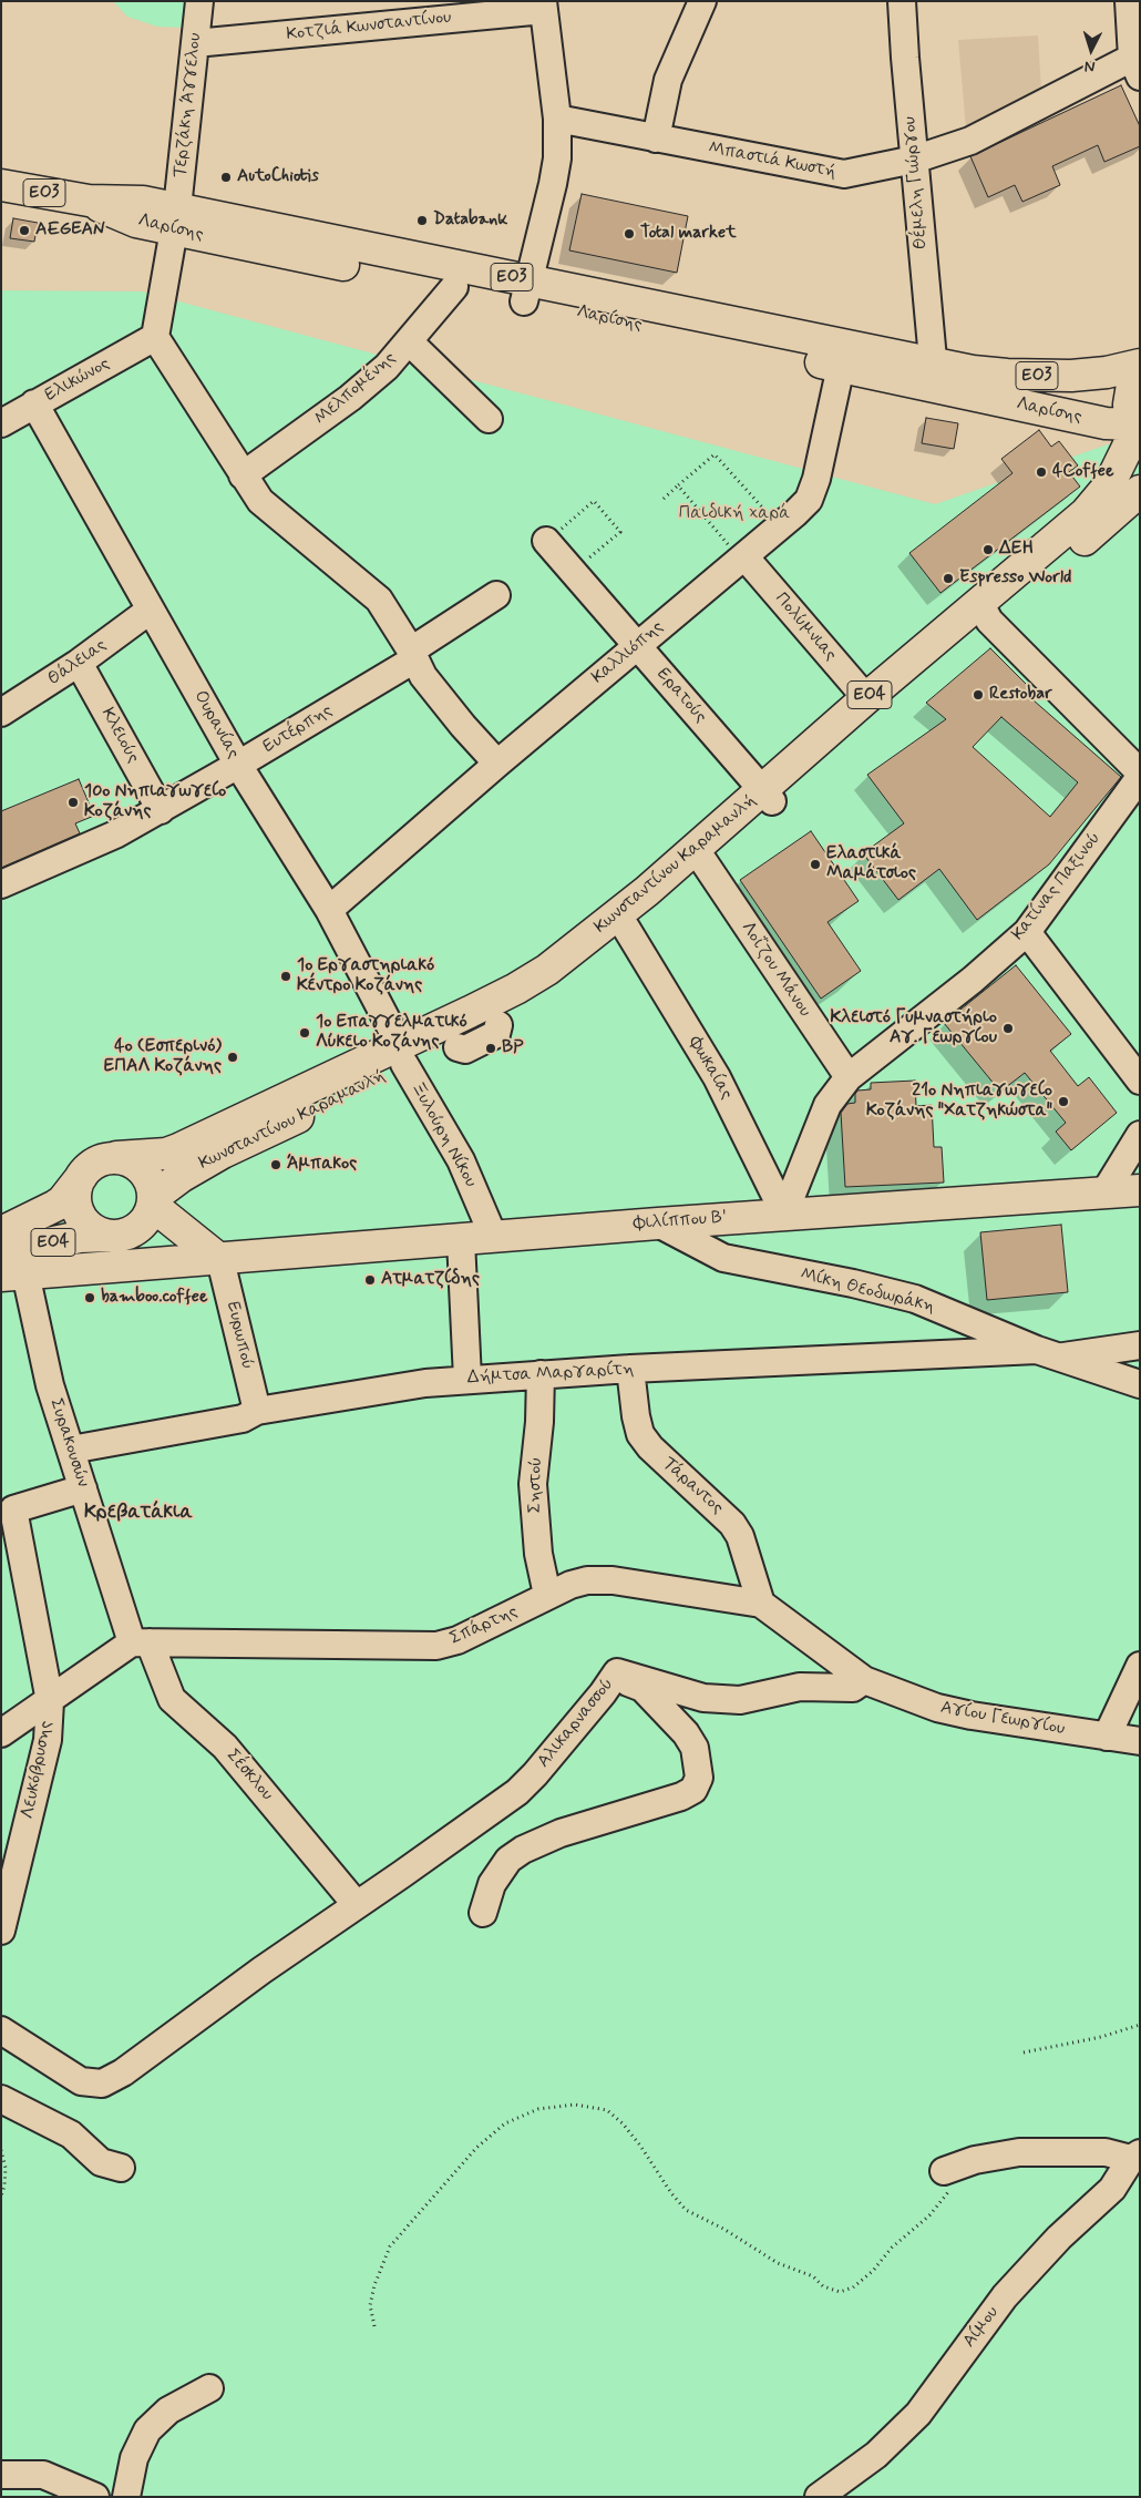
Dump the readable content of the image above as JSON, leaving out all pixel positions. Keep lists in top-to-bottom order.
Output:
{
  "streets": {
    "main road": [
      "ΕΟ3",
      "Λαρίσης",
      "ΕΟ4",
      "Κωνσταντίνου Καραμανλή",
      "Φιλίππου Β'"
    ],
    "street": [
      "Κοτζιά Κωνσταντίνου",
      "Τερζάκη Άγγελου",
      "Μπαστιά Κωστή",
      "Θέμελη Γιώργου",
      "Ελικώνος",
      "Μελπομένης",
      "Πολύμνιας",
      "Καλλιόπης",
      "Θάλειας",
      "Ερατούς",
      "Ουρανίας",
      "Ευτέρπης",
      "Κλειούς",
      "Κατίνας Παξινού",
      "Λοΐζου Μάνου",
      "Φωκαίας",
      "Ξυλούρη Νίκου",
      "Μίκη Θεοδωράκη",
      "Ευρωπού",
      "Δήμτσα Μαργαρίτη",
      "Συρακουσών",
      "Σηστού",
      "Τάραντος",
      "Σπάρτης",
      "Αγίου Γεωργίου",
      "Αλικαρνασσού",
      "Λευκόβρυσης",
      "Σέσκλου",
      "Αίμου"
    ]
  },
  "crossings": [
    ["Κοτζιά Κωνσταντίνου", "Τερζάκη Άγγελου"],
    ["Τερζάκη Άγγελου", "Λαρίσης"],
    ["Τερζάκη Άγγελου", "Ελικώνος"],
    ["Μπαστιά Κωστή", "Θέμελη Γιώργου"],
    ["Θέμελη Γιώργου", "Λαρίσης"],
    ["Λαρίσης", "Μελπομένης"],
    ["Λαρίσης", "Καλλιόπης"],
    ["Λαρίσης", "Κωνσταντίνου Καραμανλή"],
    ["Ελικώνος", "Ουρανίας"],
    ["Πολύμνιας", "Καλλιόπης"],
    ["Πολύμνιας", "Κωνσταντίνου Καραμανλή"],
    ["Καλλιόπης", "Ερατούς"],
    ["Καλλιόπης", "Ουρανίας"],
    ["Θάλειας", "Ουρανίας"],
    ["Θάλειας", "Κλειούς"],
    ["ΕΟ4", "Κωνσταντίνου Καραμανλή"],
    ["ΕΟ4", "Φιλίππου Β'"],
    ["ΕΟ4", "Συρακουσών"],
    ["Ερατούς", "Κωνσταντίνου Καραμανλή"],
    ["Ουρανίας", "Ευτέρπης"],
    ["Ουρανίας", "Κωνσταντίνου Καραμανλή"],
    ["Ουρανίας", "Ξυλούρη Νίκου"],
    ["Ευτέρπης", "Κλειούς"],
    ["Κωνσταντίνου Καραμανλή", "Λοΐζου Μάνου"],
    ["Κωνσταντίνου Καραμανλή", "Φωκαίας"],
    ["Κωνσταντίνου Καραμανλή", "Ξυλούρη Νίκου"],
    ["Κατίνας Παξινού", "Λοΐζου Μάνου"],
    ["Κατίνας Παξινού", "Φωκαίας"],
    ["Κατίνας Παξινού", "Φιλίππου Β'"],
    ["Φωκαίας", "Φιλίππου Β'"],
    ["Ξυλούρη Νίκου", "Φιλίππου Β'"],
    ["Φιλίππου Β'", "Μίκη Θεοδωράκη"],
    ["Φιλίππου Β'", "Ευρωπού"],
    ["Φιλίππου Β'", "Συρακουσών"],
    ["Μίκη Θεοδωράκη", "Δήμτσα Μαργαρίτη"],
    ["Ευρωπού", "Δήμτσα Μαργαρίτη"],
    ["Δήμτσα Μαργαρίτη", "Συρακουσών"],
    ["Δήμτσα Μαργαρίτη", "Σηστού"],
    ["Δήμτσα Μαργαρίτη", "Τάραντος"],
    ["Συρακουσών", "Σπάρτης"],
    ["Συρακουσών", "Λευκόβρυσης"],
    ["Συρακουσών", "Σέσκλου"],
    ["Σηστού", "Σπάρτης"],
    ["Τάραντος", "Σπάρτης"],
    ["Τάραντος", "Αγίου Γεωργίου"],
    ["Σπάρτης", "Αγίου Γεωργίου"],
    ["Σπάρτης", "Σέσκλου"],
    ["Αγίου Γεωργίου", "Αλικαρνασσού"],
    ["Αλικαρνασσού", "Σέσκλου"]
  ],
  "districts": ["Κρεβατάκια"],
  "parks": ["Παιδική χαρά"],
  "places": [
    "AutoChiotis",
    "Databank",
    "AEGEAN",
    "Total market",
    "4Coffee",
    "ΔΕΗ",
    "Espresso World",
    "Restobar",
    "10ο Νηπιαγωγείο Κοζάνης",
    "Ελαστικά Μαμάτσιος",
    "1ο Εργαστηριακό Κέντρο Κοζάνης",
    "Κλειστό Γυμναστήριο Αγ. Γεωργίου",
    "1ο Επαγγελματικό Λύκειο Κοζάνης",
    "BP",
    "4ο (Εσπερινό) ΕΠΑΛ Κοζάνης",
    "21ο Νηπιαγωγείο Κοζάνης \"Χατζηκώστα\"",
    "Άμπακος",
    "Ατματζίδης",
    "bamboo.coffee"
  ],
  "north": "bottom"
}
